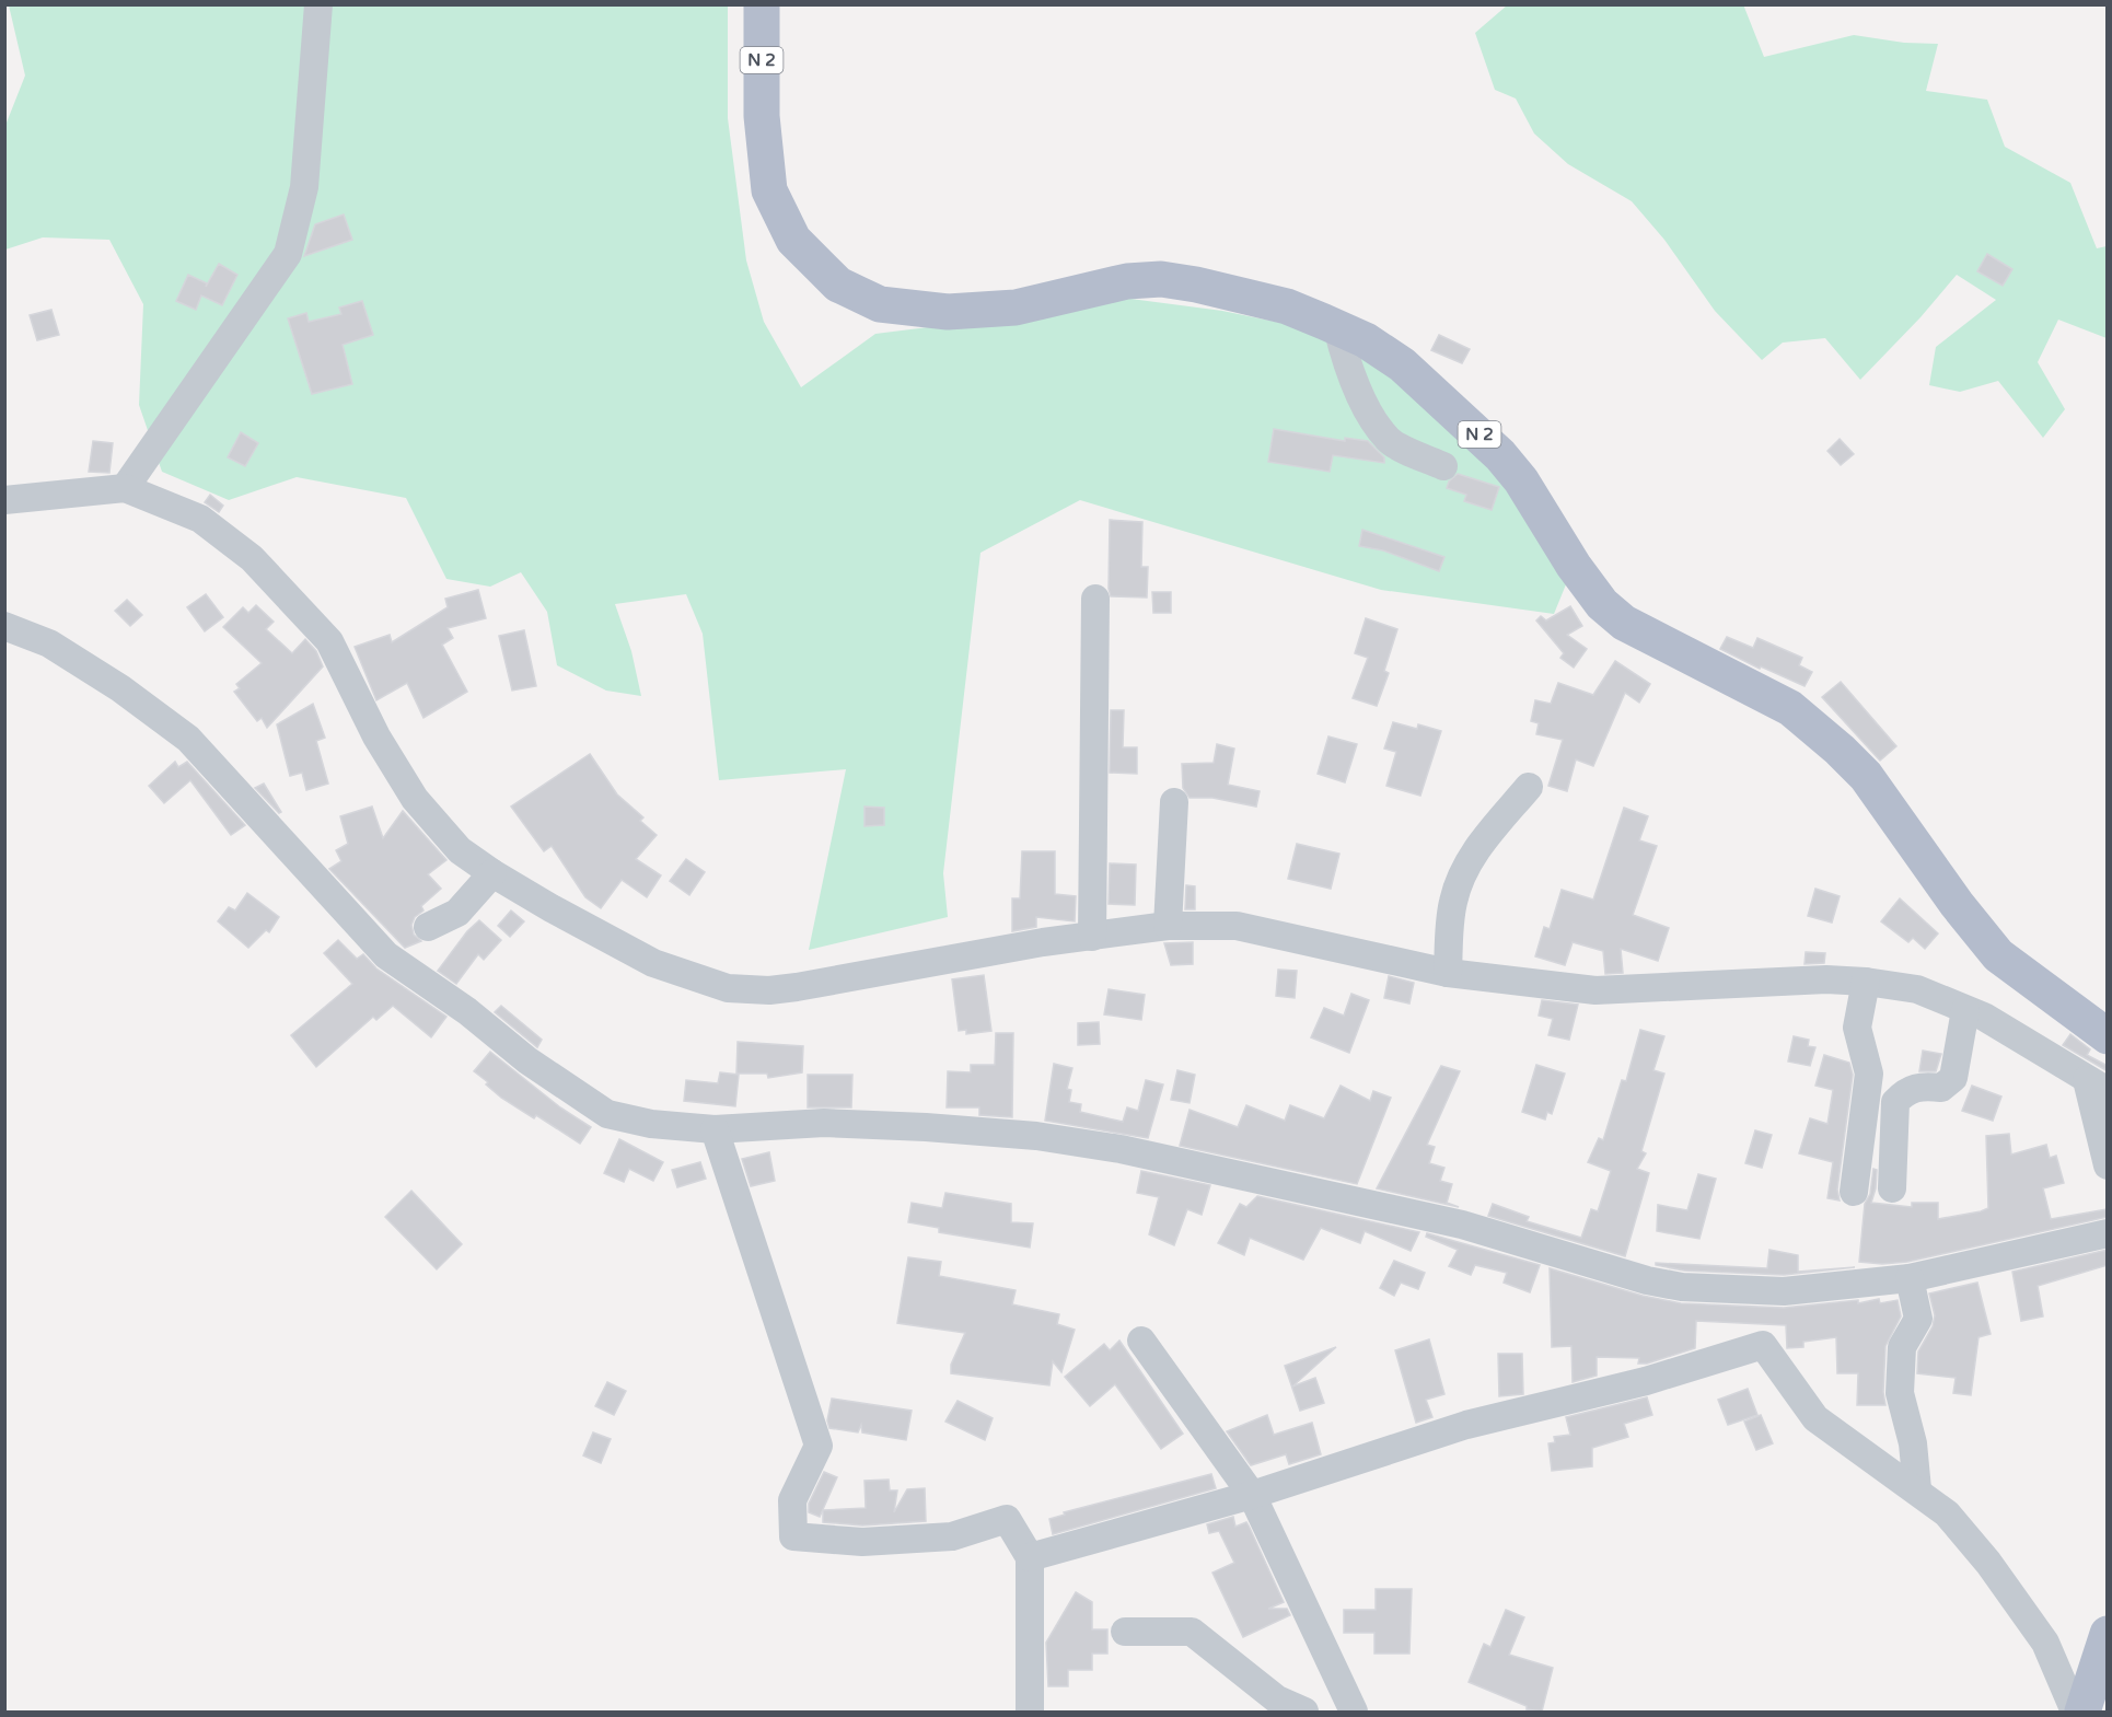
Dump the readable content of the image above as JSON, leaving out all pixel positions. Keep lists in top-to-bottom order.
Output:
{
  "streets": {
    "main road": ["N 2"]
  }
}
